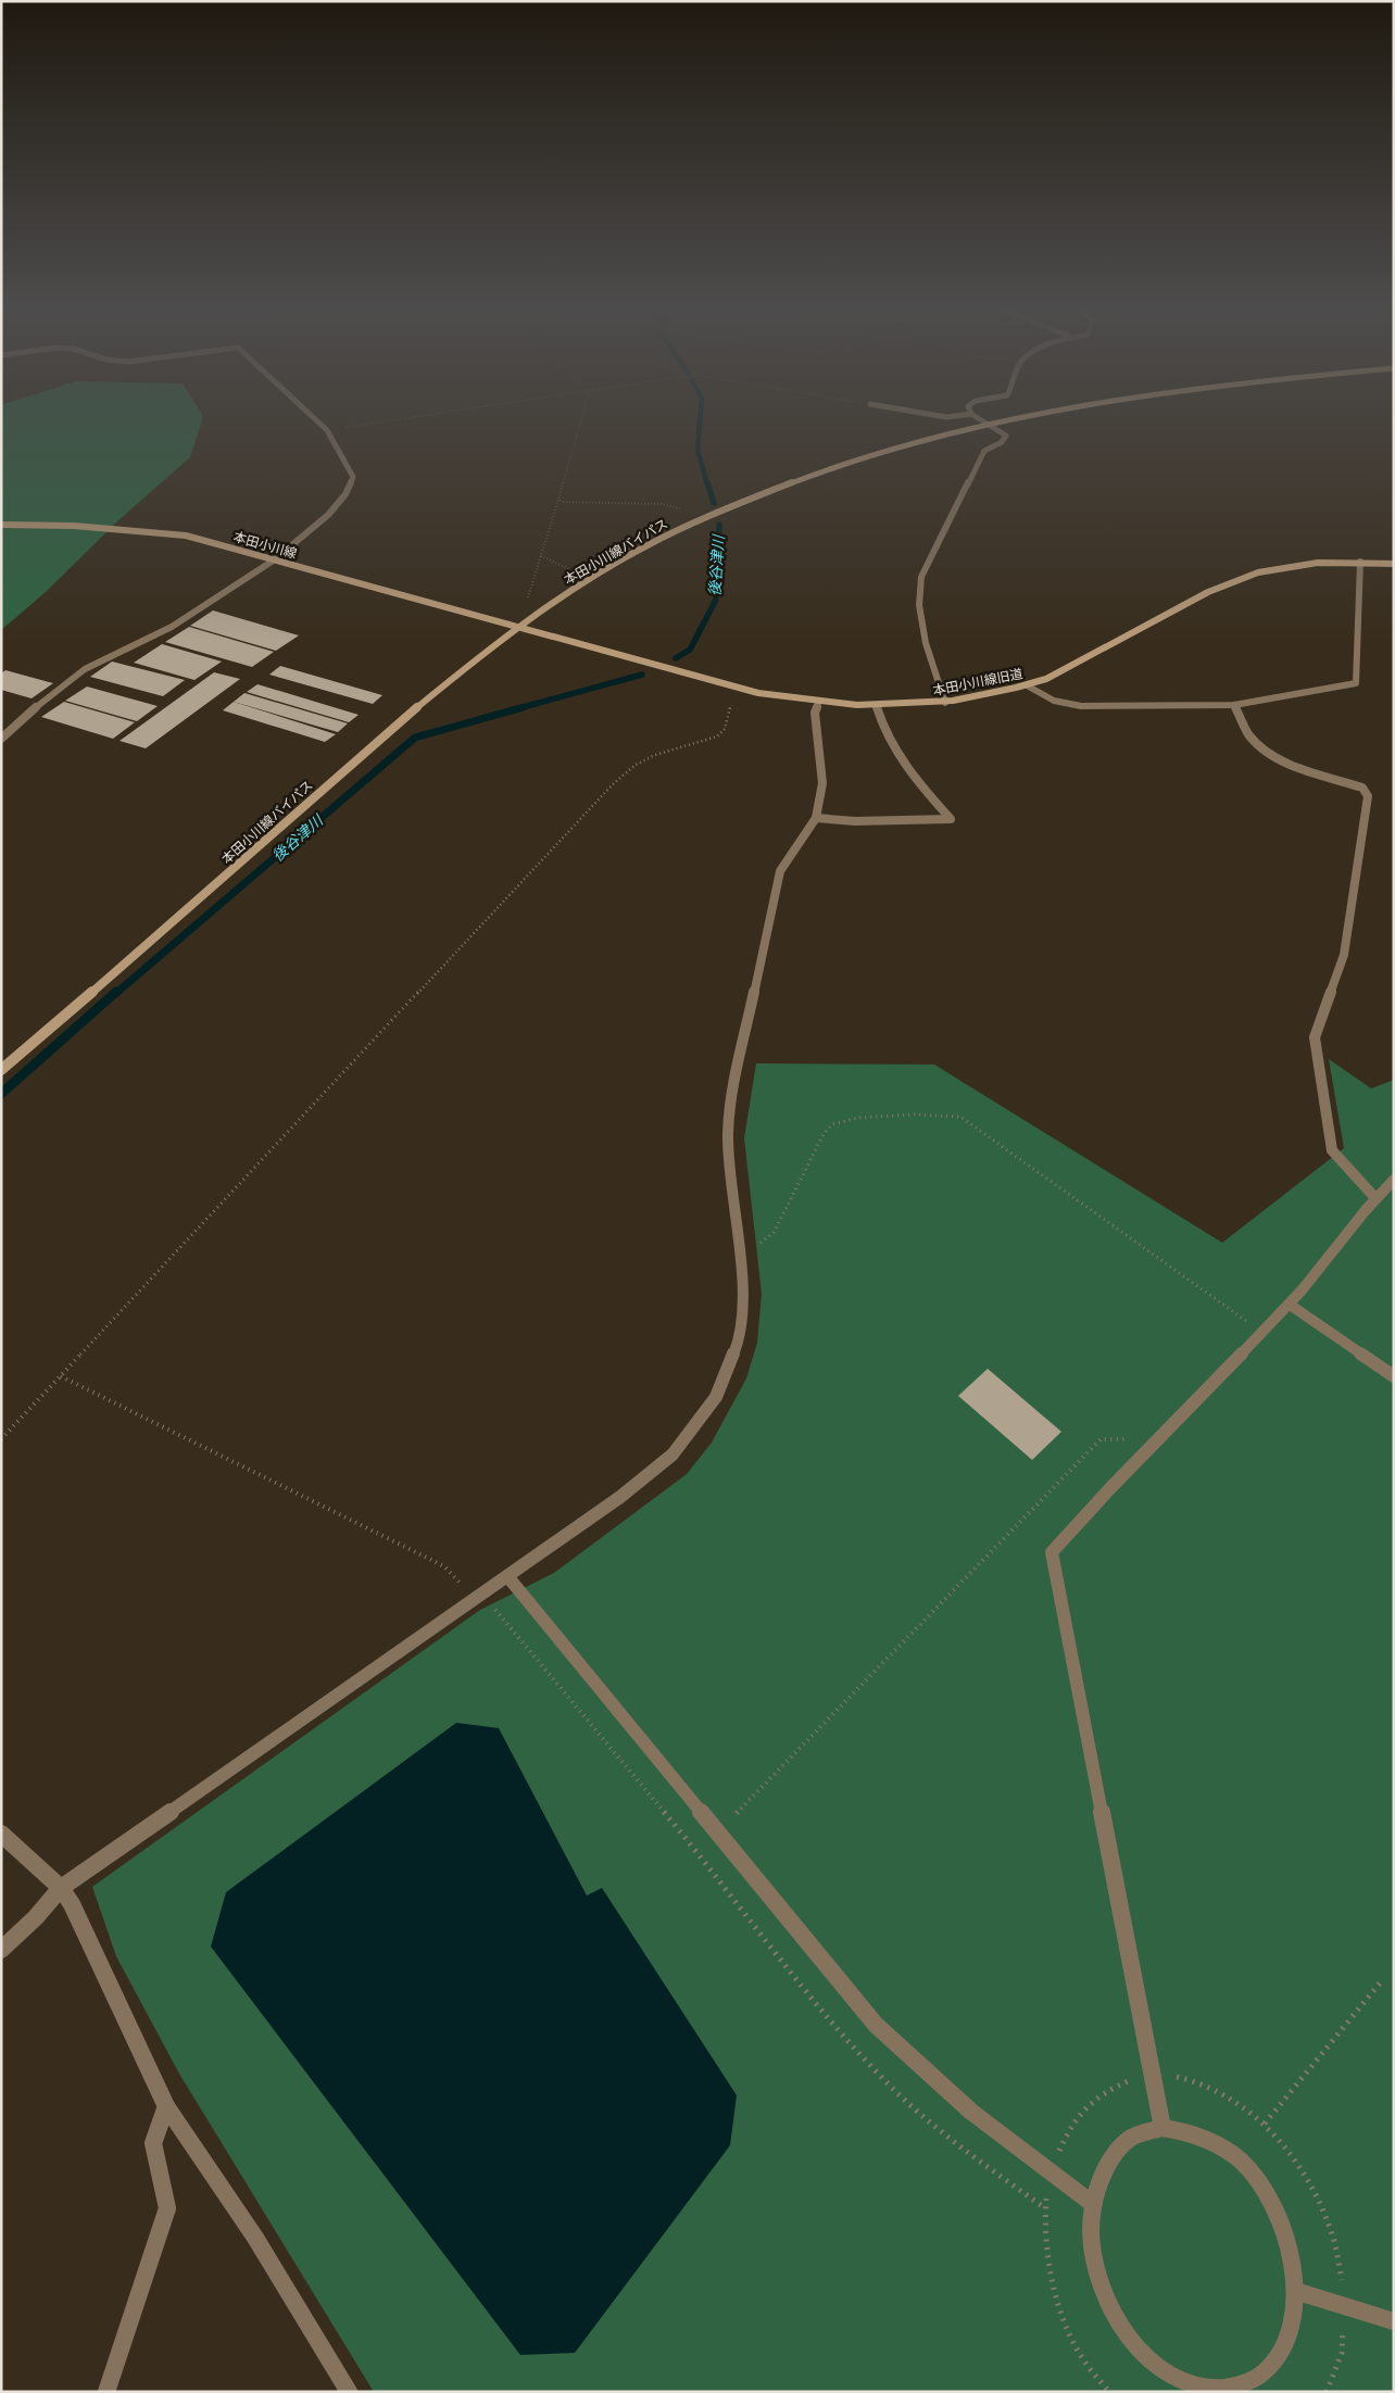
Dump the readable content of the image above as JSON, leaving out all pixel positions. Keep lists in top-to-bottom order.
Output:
{
  "streets": {
    "main road": ["本田小川線", "本田小川線バイパス", "本田小川線旧道"]
  },
  "crossings": [
    ["本田小川線", "本田小川線バイパス"],
    ["本田小川線", "本田小川線旧道"],
    ["本田小川線バイパス", "本田小川線旧道"]
  ],
  "water": ["後谷津川"]
}
